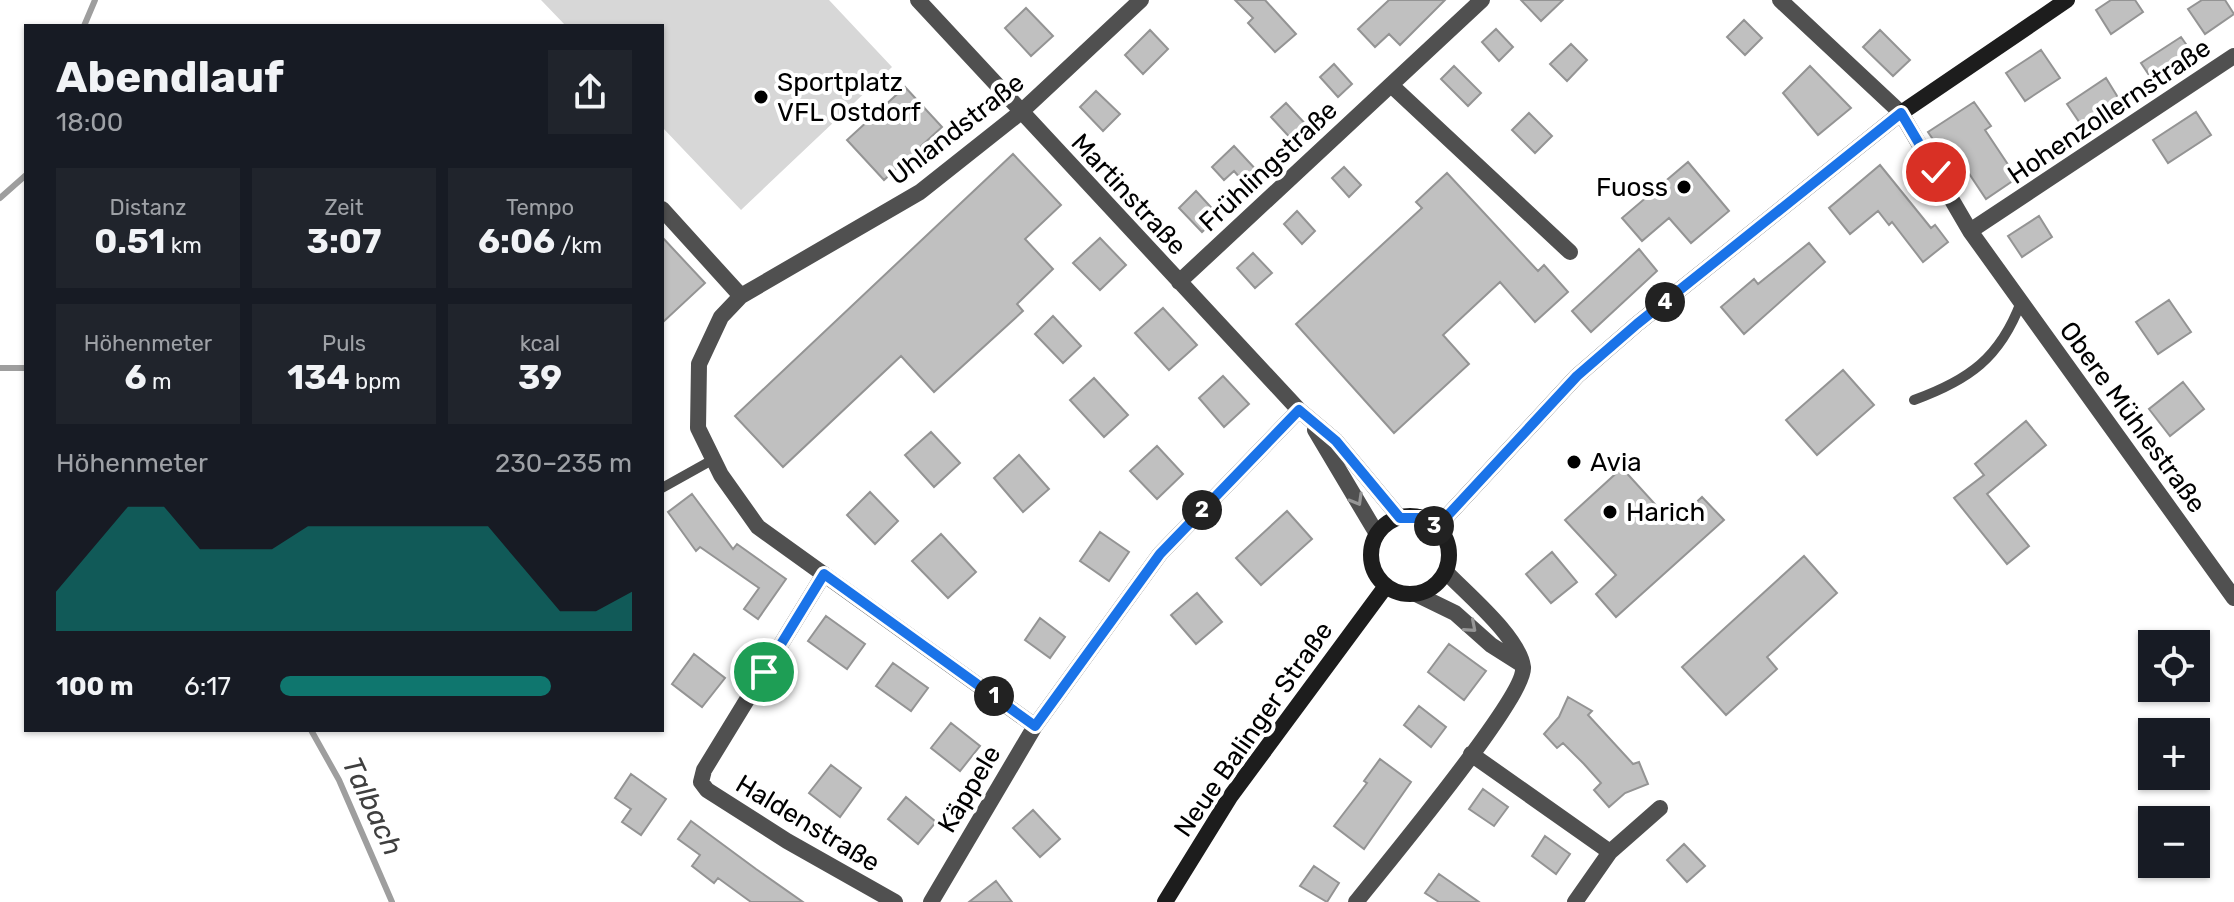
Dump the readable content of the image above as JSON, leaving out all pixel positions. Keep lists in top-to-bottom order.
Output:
{
  "streets": {
    "main road": ["Neue Balinger Straße"],
    "street": [
      "Hohenzollernstraße",
      "Uhlandstraße",
      "Frühlingstraße",
      "Martinstraße",
      "Obere Mühlestraße",
      "Käppele",
      "Haldenstraße"
    ]
  },
  "crossings": [
    ["Hohenzollernstraße", "Obere Mühlestraße"],
    ["Uhlandstraße", "Martinstraße"],
    ["Uhlandstraße", "Käppele"],
    ["Uhlandstraße", "Haldenstraße"],
    ["Frühlingstraße", "Martinstraße"],
    ["Martinstraße", "Neue Balinger Straße"],
    ["Martinstraße", "Käppele"]
  ],
  "water": ["Talbach"],
  "places": [
    "Sportplatz VFL Ostdorf",
    "Fuoss",
    "Avia",
    "Harich"
  ],
  "page": {
    "heading": ["Abendlauf", "18:00"],
    "stats": [
      ["Distanz", "0.51 km"],
      ["Zeit", "3:07"],
      ["Tempo", "6:06 /km"],
      ["Höhenmeter", "6 m"],
      ["Puls", "134 bpm"],
      ["kcal", "39"]
    ],
    "pins": [
      "4",
      "2",
      "3",
      "1"
    ],
    "chart": ["Höhenmeter", "230–235 m"],
    "map_buttons": ["+", "−"],
    "list": [
      {
        "name": "100 m",
        "note": "6:17"
      }
    ]
  }
}
